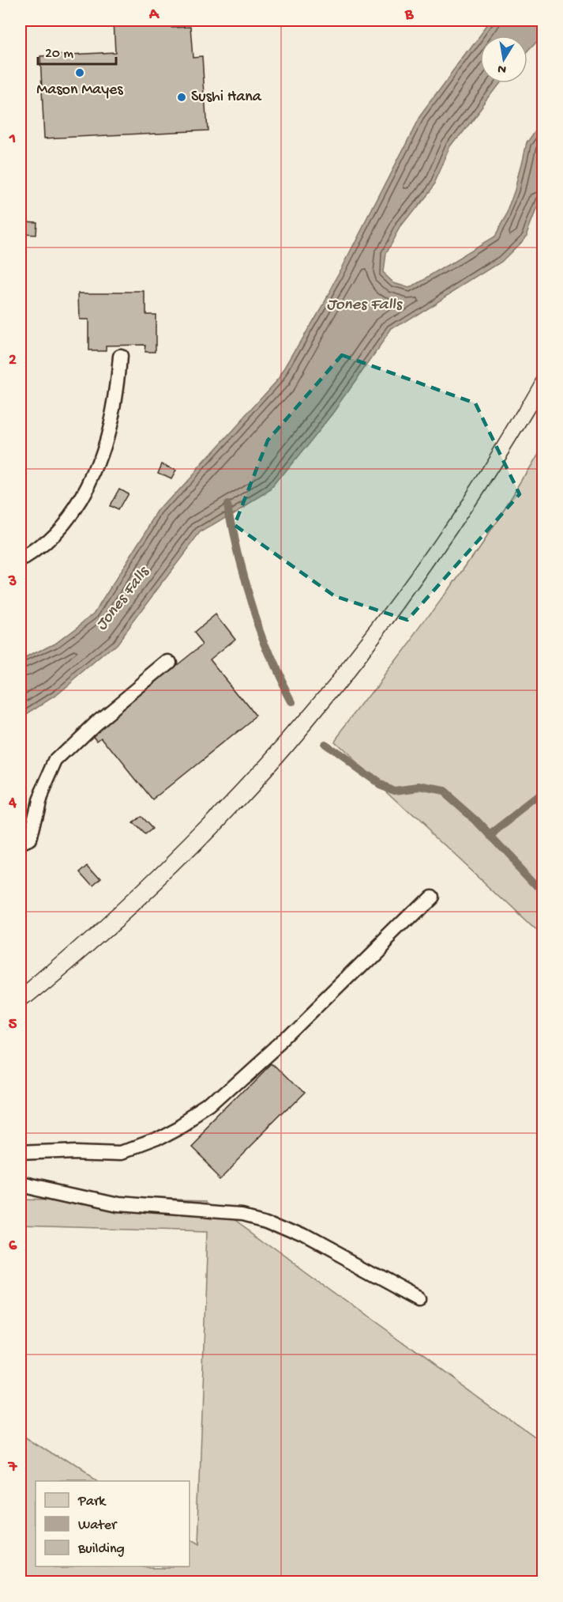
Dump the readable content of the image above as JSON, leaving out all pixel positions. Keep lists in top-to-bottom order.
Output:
{
  "water": ["Jones Falls"],
  "places": ["Mason Mayes", "Sushi Hana"],
  "legend": ["Park", "Water", "Building"],
  "scale_bar": "20 m",
  "north": "bottom",
  "grid": {
    "columns": ["A", "B"],
    "rows": [
      "1",
      "2",
      "3",
      "4",
      "5",
      "6",
      "7"
    ]
  }
}
